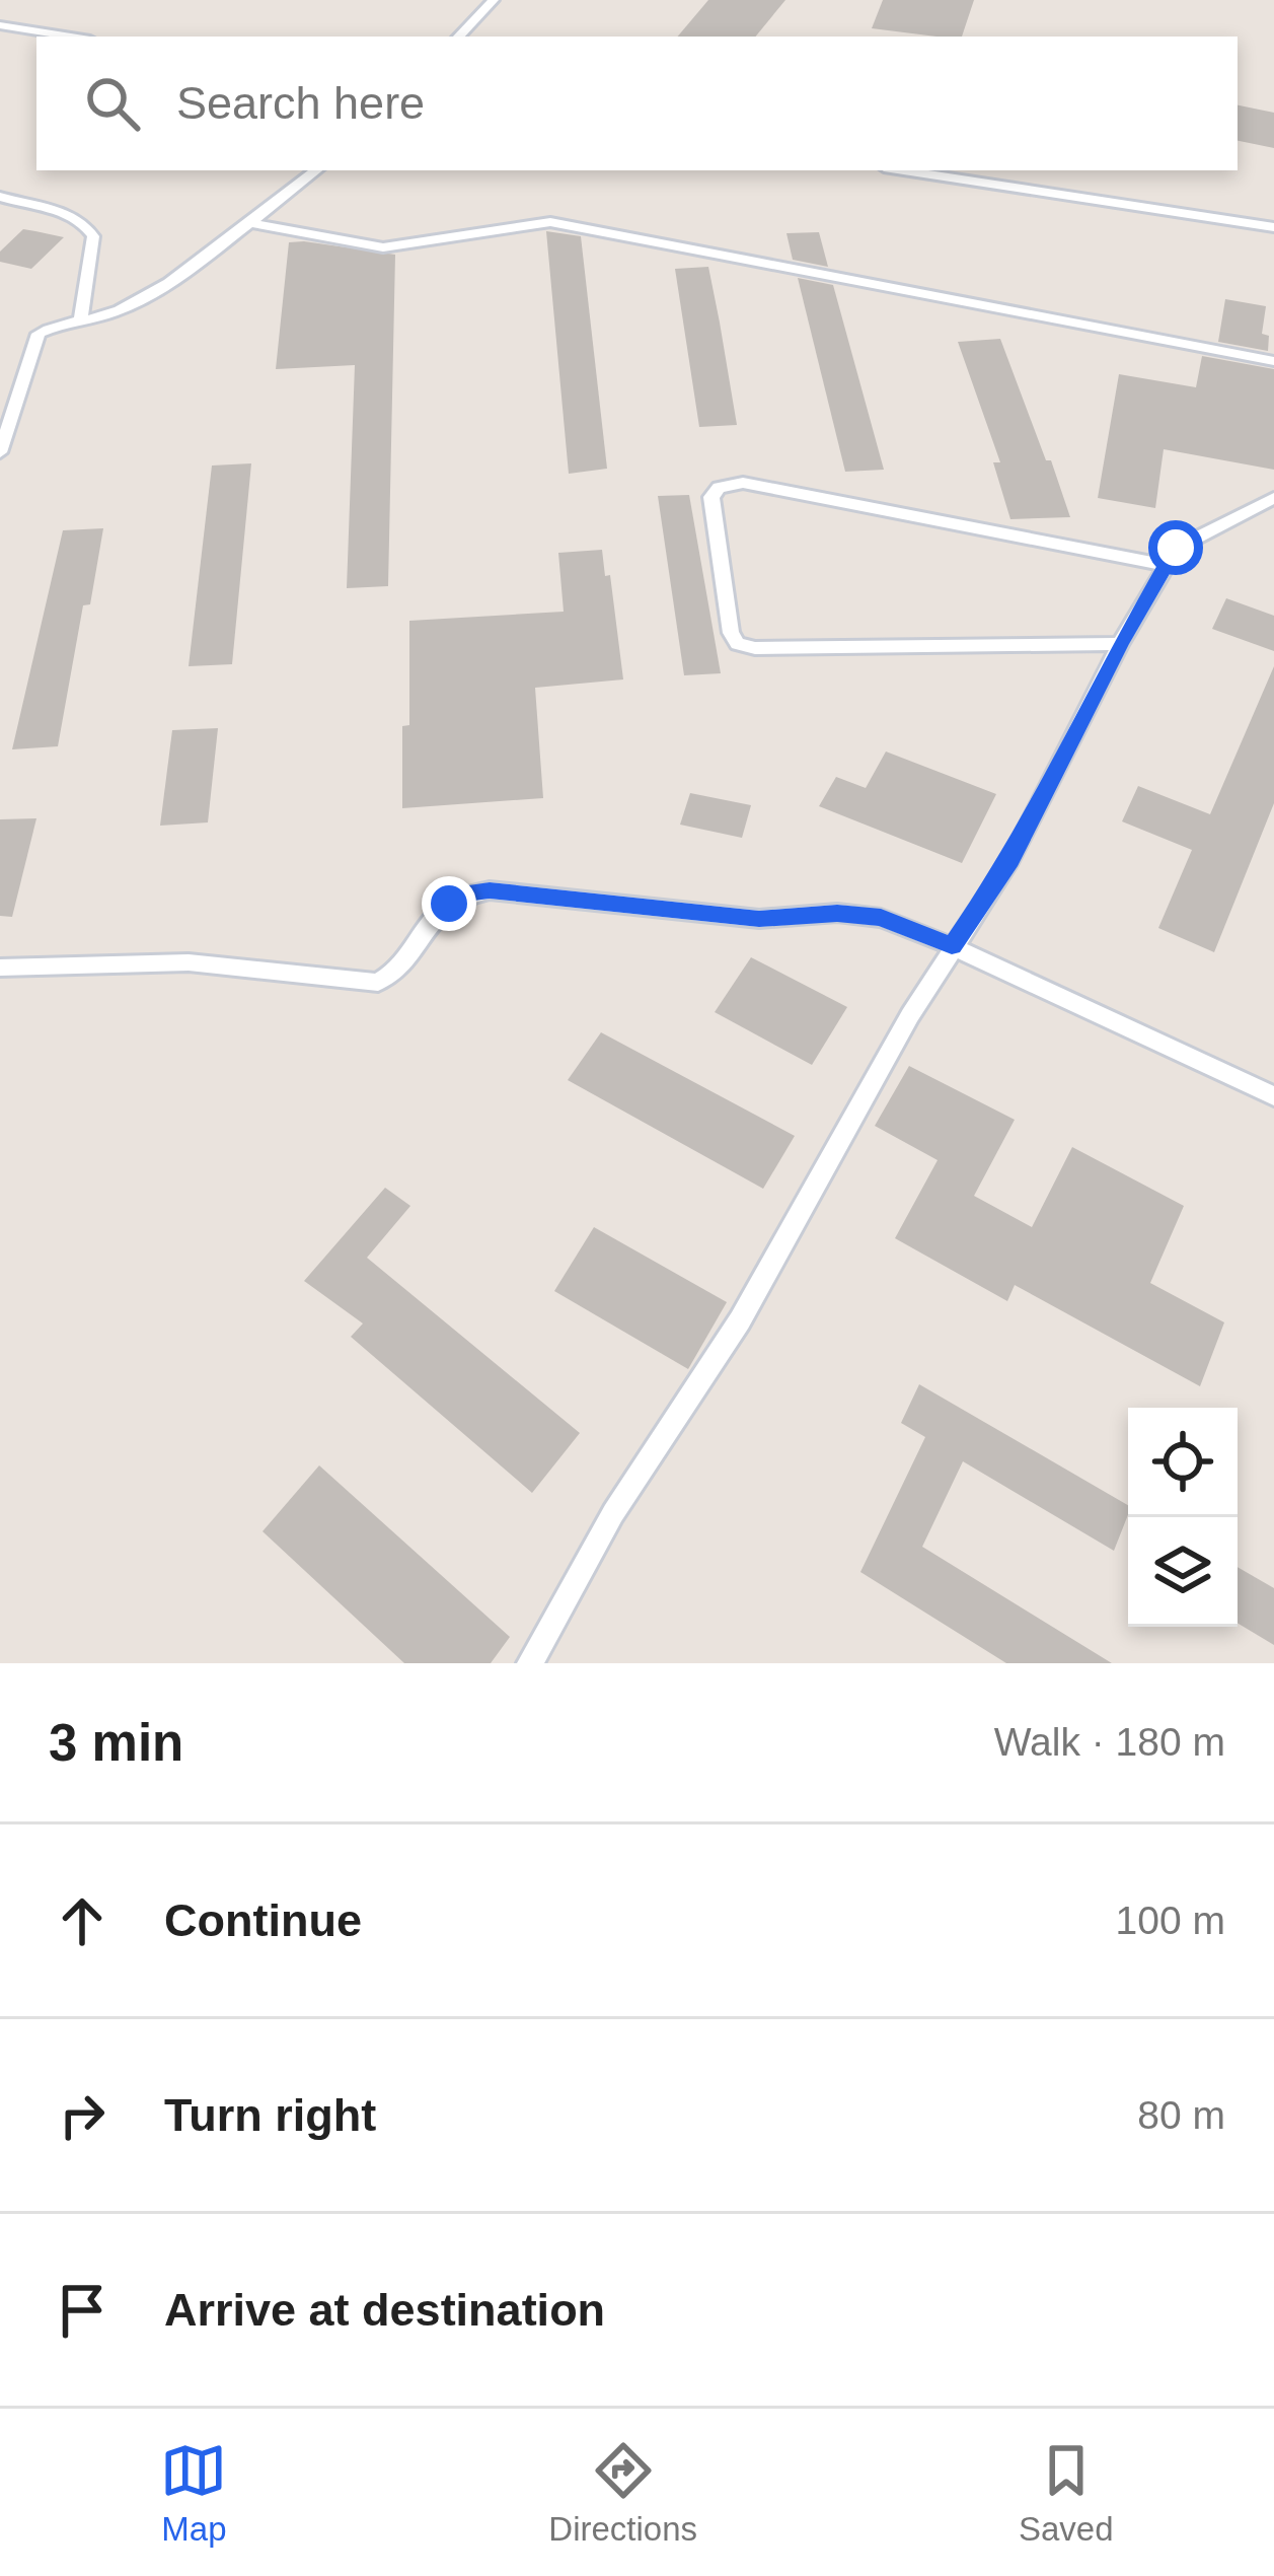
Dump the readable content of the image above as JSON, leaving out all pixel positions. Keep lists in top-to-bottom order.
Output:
{
  "page": {
    "search": "Search here",
    "heading": ["3 min", "Walk · 180 m"],
    "list": [
      ["Continue", "100 m"],
      ["Turn right", "80 m"],
      "Arrive at destination"
    ],
    "nav": ["Map", "Directions", "Saved"]
  }
}
